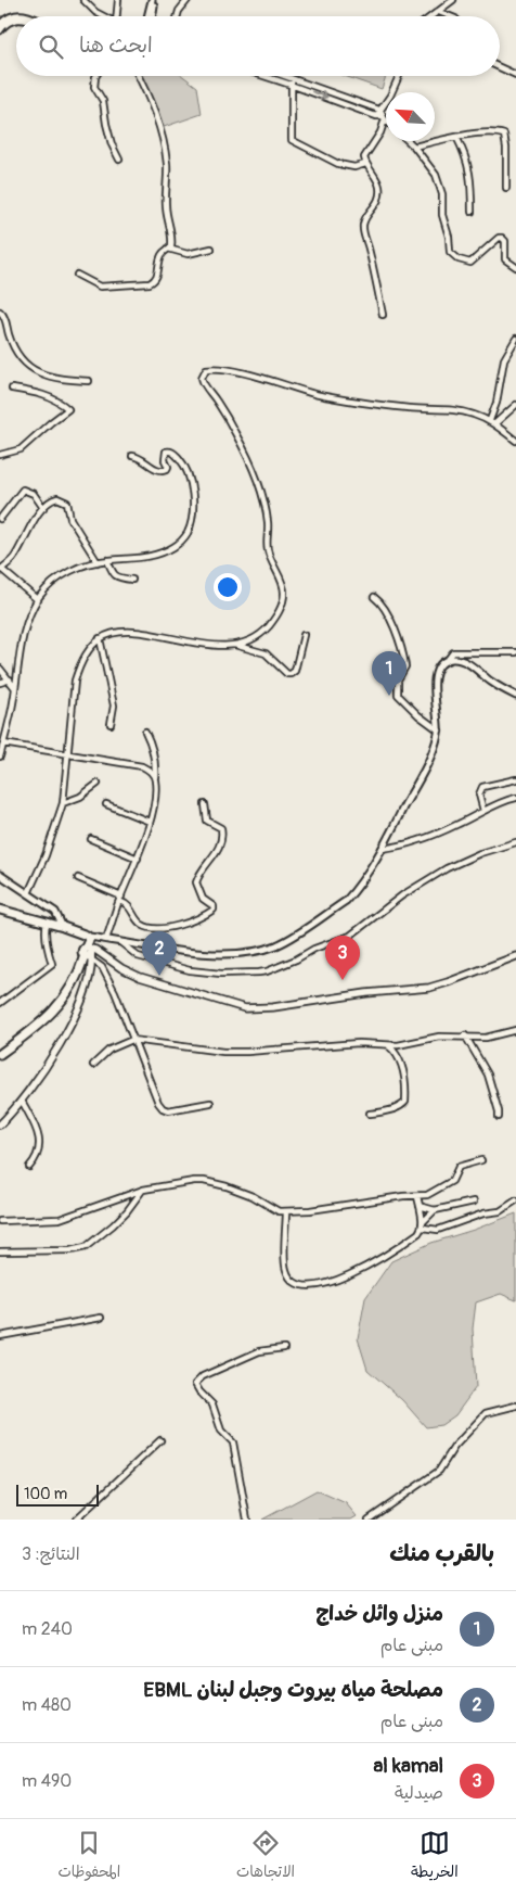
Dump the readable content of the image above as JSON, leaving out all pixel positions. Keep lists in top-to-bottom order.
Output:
{
  "scale_bar": "100 m",
  "north": "top left",
  "page": {
    "search": "ابحث هنا",
    "pins": ["1", "2", "3"],
    "scale": "100 m",
    "heading": ["بالقرب منك", "النتائج: 3"],
    "list": [
      {
        "mark": "1",
        "name": "منزل وائل خداج",
        "note": "مبنى عام",
        "value": "240 m"
      },
      {
        "mark": "2",
        "name": "مصلحة مياه بيروت وجبل لبنان EBML",
        "note": "مبنى عام",
        "value": "480 m"
      },
      {
        "mark": "3",
        "name": "al kamal",
        "note": "صيدلية",
        "value": "490 m"
      }
    ],
    "nav": ["الخريطة", "الاتجاهات", "المحفوظات"]
  }
}
